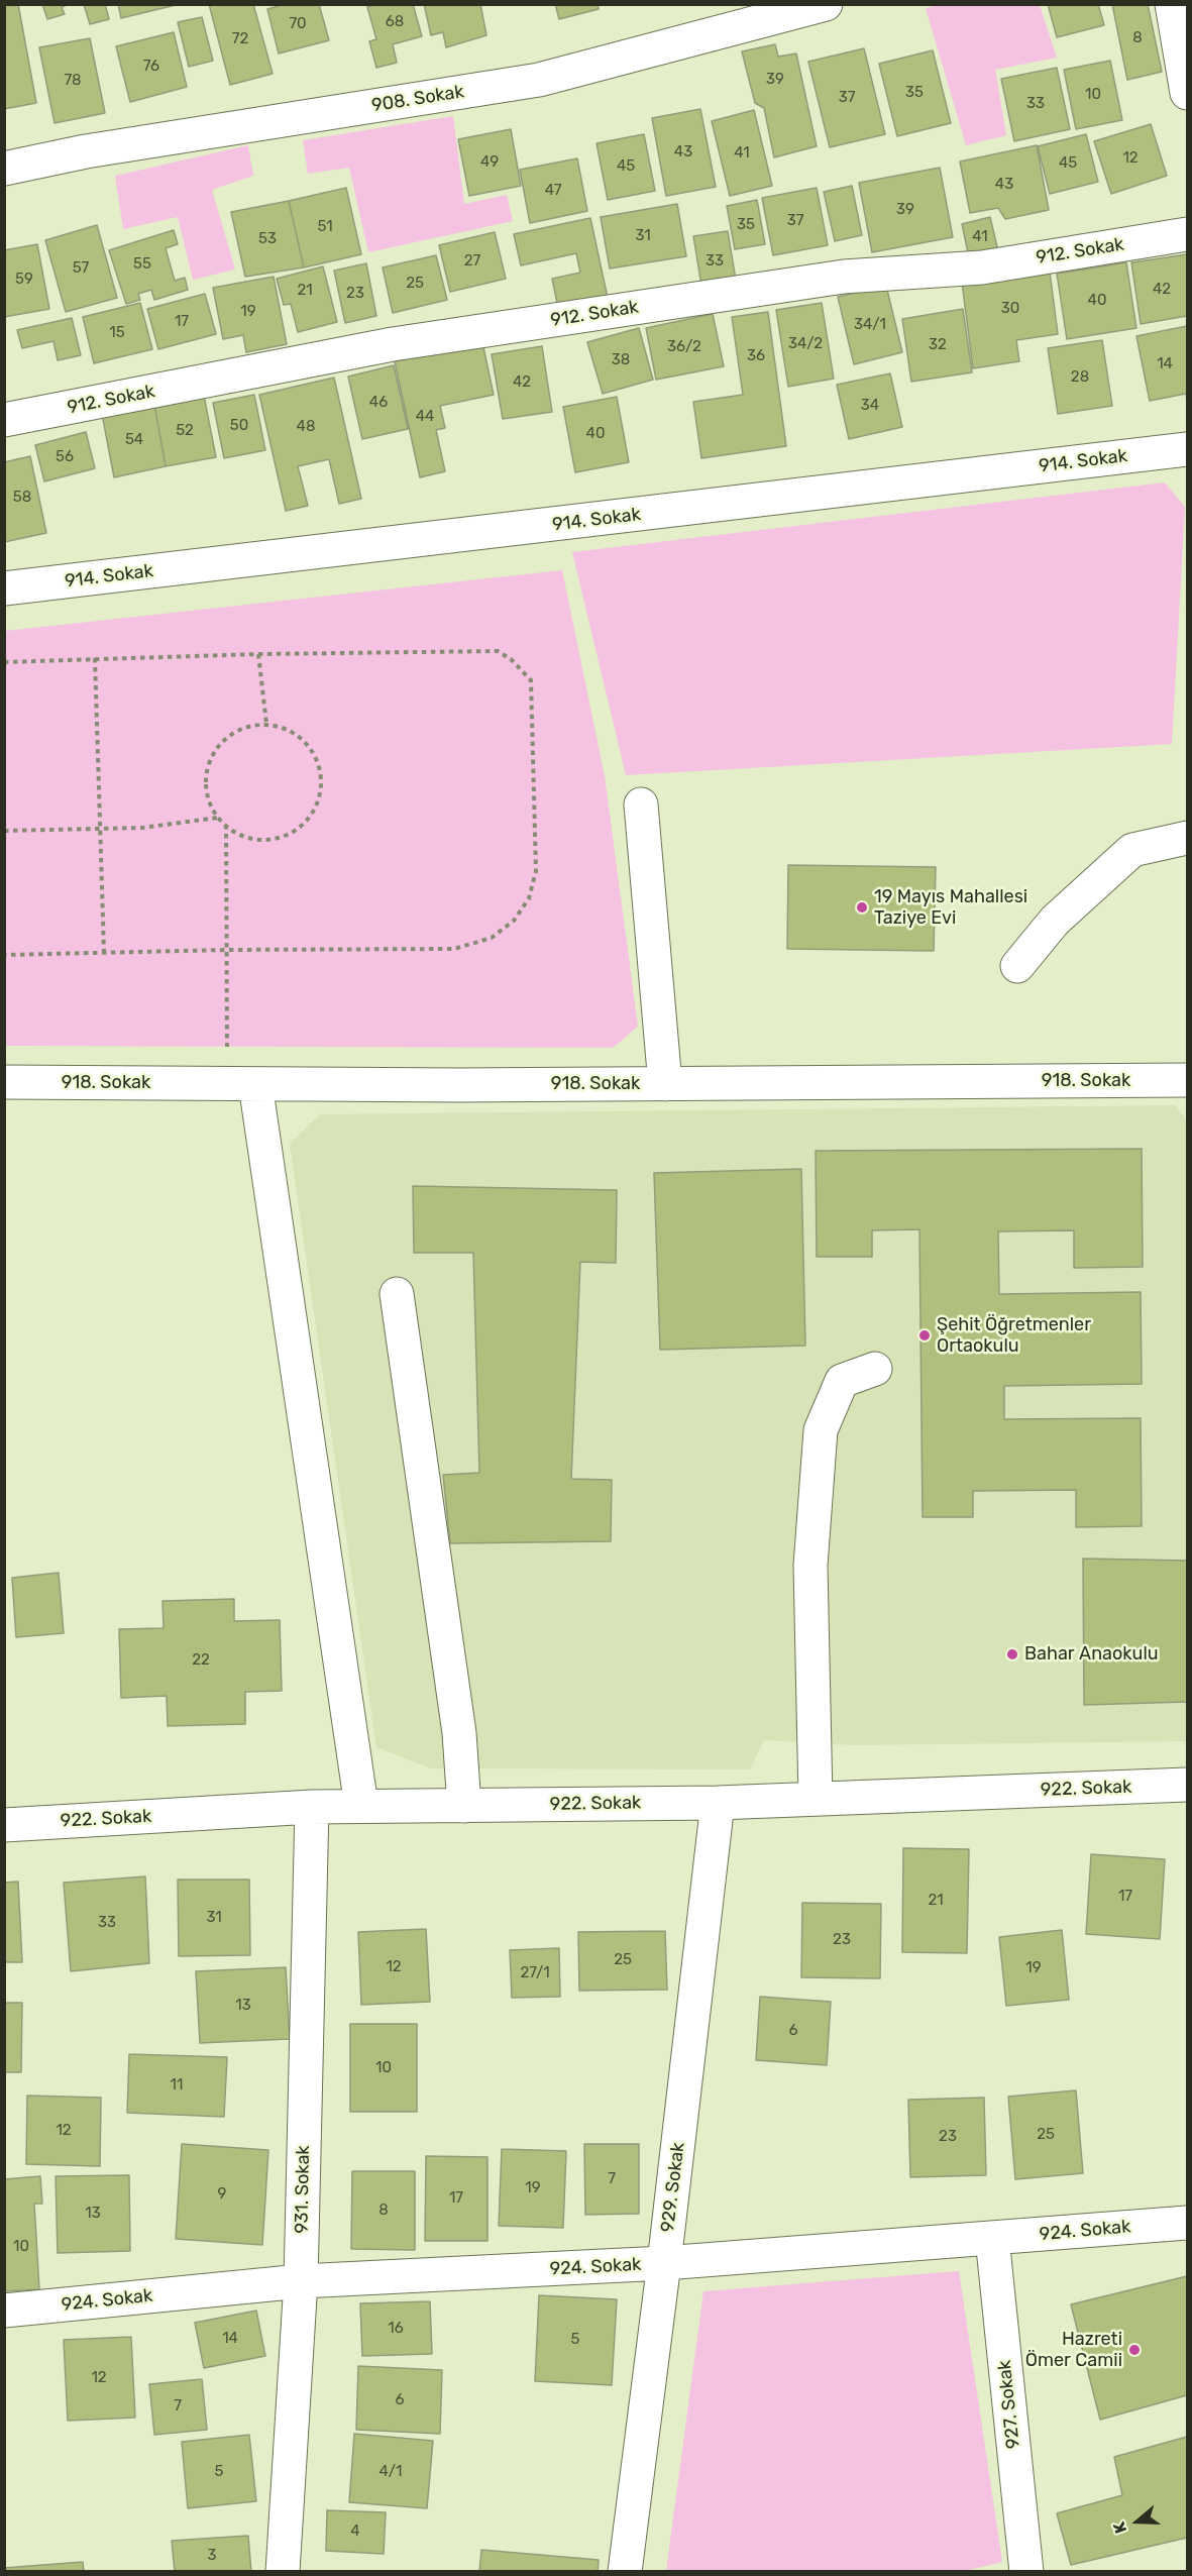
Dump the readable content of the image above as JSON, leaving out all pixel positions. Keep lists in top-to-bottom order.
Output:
{
  "streets": {
    "street": [
      "908. Sokak",
      "912. Sokak",
      "914. Sokak",
      "918. Sokak",
      "922. Sokak",
      "929. Sokak",
      "931. Sokak",
      "924. Sokak",
      "927. Sokak"
    ]
  },
  "crossings": [
    ["922. Sokak", "929. Sokak"],
    ["922. Sokak", "931. Sokak"],
    ["929. Sokak", "924. Sokak"],
    ["931. Sokak", "924. Sokak"],
    ["924. Sokak", "927. Sokak"]
  ],
  "places": [
    "19 Mayıs Mahallesi Taziye Evi",
    "Şehit Öğretmenler Ortaokulu",
    "Bahar Anaokulu",
    "Hazreti Ömer Camii"
  ],
  "house_numbers": [
    "68",
    "70",
    "8",
    "72",
    "76",
    "39",
    "78",
    "35",
    "10",
    "37",
    "33",
    "43",
    "41",
    "12",
    "49",
    "45",
    "45",
    "43",
    "47",
    "39",
    "37",
    "35",
    "51",
    "31",
    "41",
    "53",
    "27",
    "33",
    "55",
    "57",
    "59",
    "25",
    "42",
    "21",
    "23",
    "40",
    "30",
    "19",
    "17",
    "34/1",
    "15",
    "34/2",
    "32",
    "36/2",
    "36",
    "38",
    "14",
    "28",
    "42",
    "46",
    "34",
    "44",
    "50",
    "48",
    "52",
    "40",
    "54",
    "56",
    "58",
    "22",
    "17",
    "21",
    "31",
    "33",
    "23",
    "25",
    "12",
    "19",
    "27/1",
    "13",
    "6",
    "10",
    "11",
    "12",
    "25",
    "23",
    "7",
    "19",
    "9",
    "17",
    "8",
    "13",
    "10",
    "16",
    "14",
    "5",
    "12",
    "6",
    "7",
    "5",
    "4/1",
    "4",
    "3"
  ],
  "north": "left"
}
